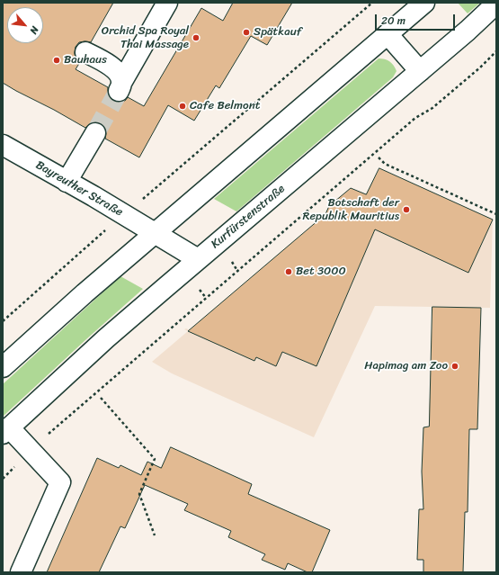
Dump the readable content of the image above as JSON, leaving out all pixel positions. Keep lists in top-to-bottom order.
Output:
{
  "streets": {
    "main road": ["Bayreuther Straße", "Kurfürstenstraße"]
  },
  "crossings": [
    ["Bayreuther Straße", "Kurfürstenstraße"]
  ],
  "places": [
    "Spätkauf",
    "Orchid Spa Royal Thai Massage",
    "Bauhaus",
    "Cafe Belmont",
    "Botschaft der Republik Mauritius",
    "Bet 3000",
    "Hapimag am Zoo"
  ],
  "scale_bar": "20 m",
  "north": "bottom right"
}
